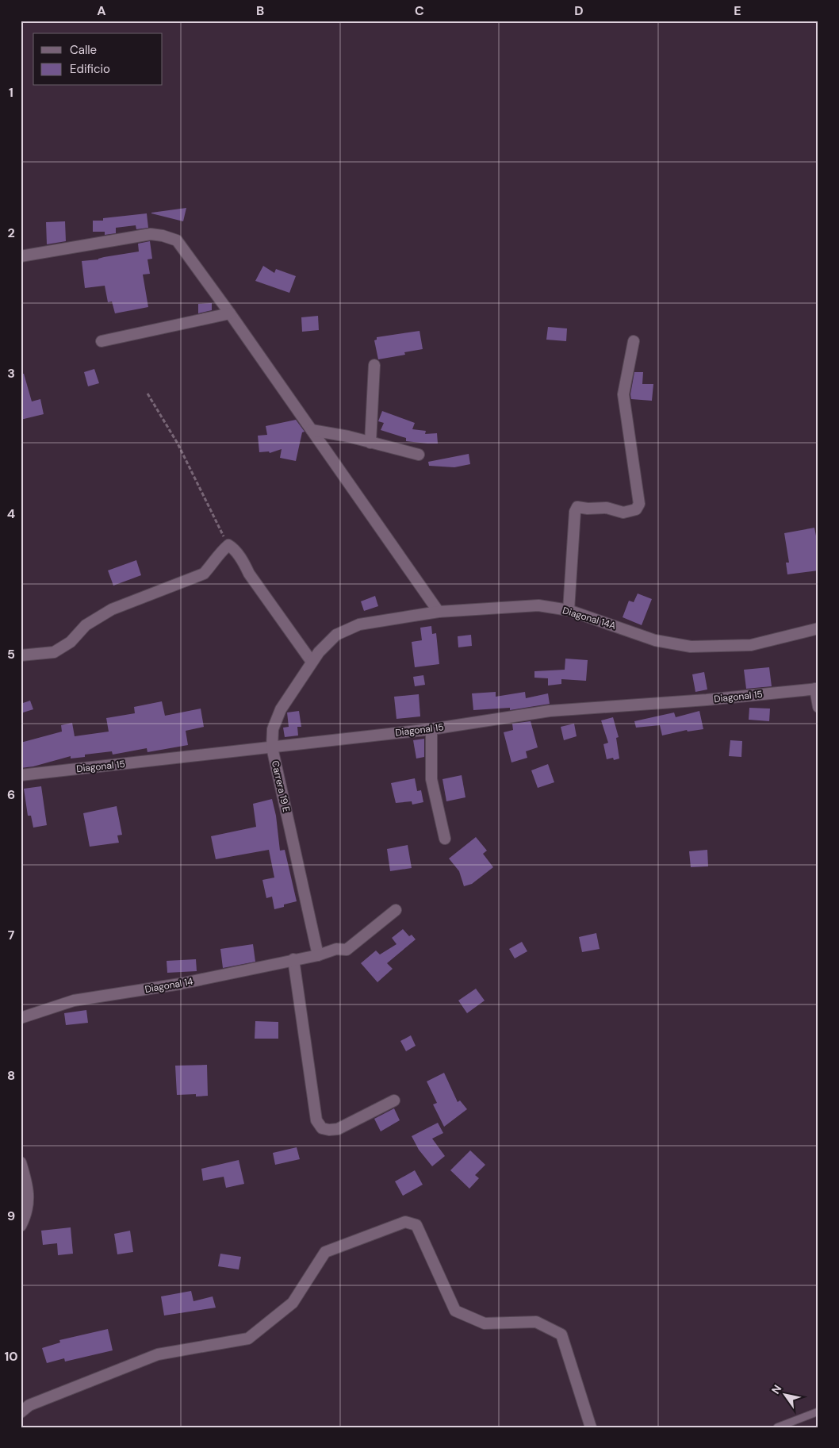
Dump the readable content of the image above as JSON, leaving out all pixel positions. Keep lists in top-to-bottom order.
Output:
{
  "streets": {
    "street": [
      "Diagonal 14A",
      "Diagonal 15",
      "Carrera 19 E",
      "Diagonal 14"
    ]
  },
  "crossings": [
    ["Diagonal 14A", "Carrera 19 E"],
    ["Diagonal 15", "Carrera 19 E"],
    ["Carrera 19 E", "Diagonal 14"]
  ],
  "legend": ["Calle", "Edificio"],
  "north": "top left",
  "grid": {
    "columns": [
      "A",
      "B",
      "C",
      "D",
      "E"
    ],
    "rows": [
      "1",
      "2",
      "3",
      "4",
      "5",
      "6",
      "7",
      "8",
      "9",
      "10"
    ]
  }
}
